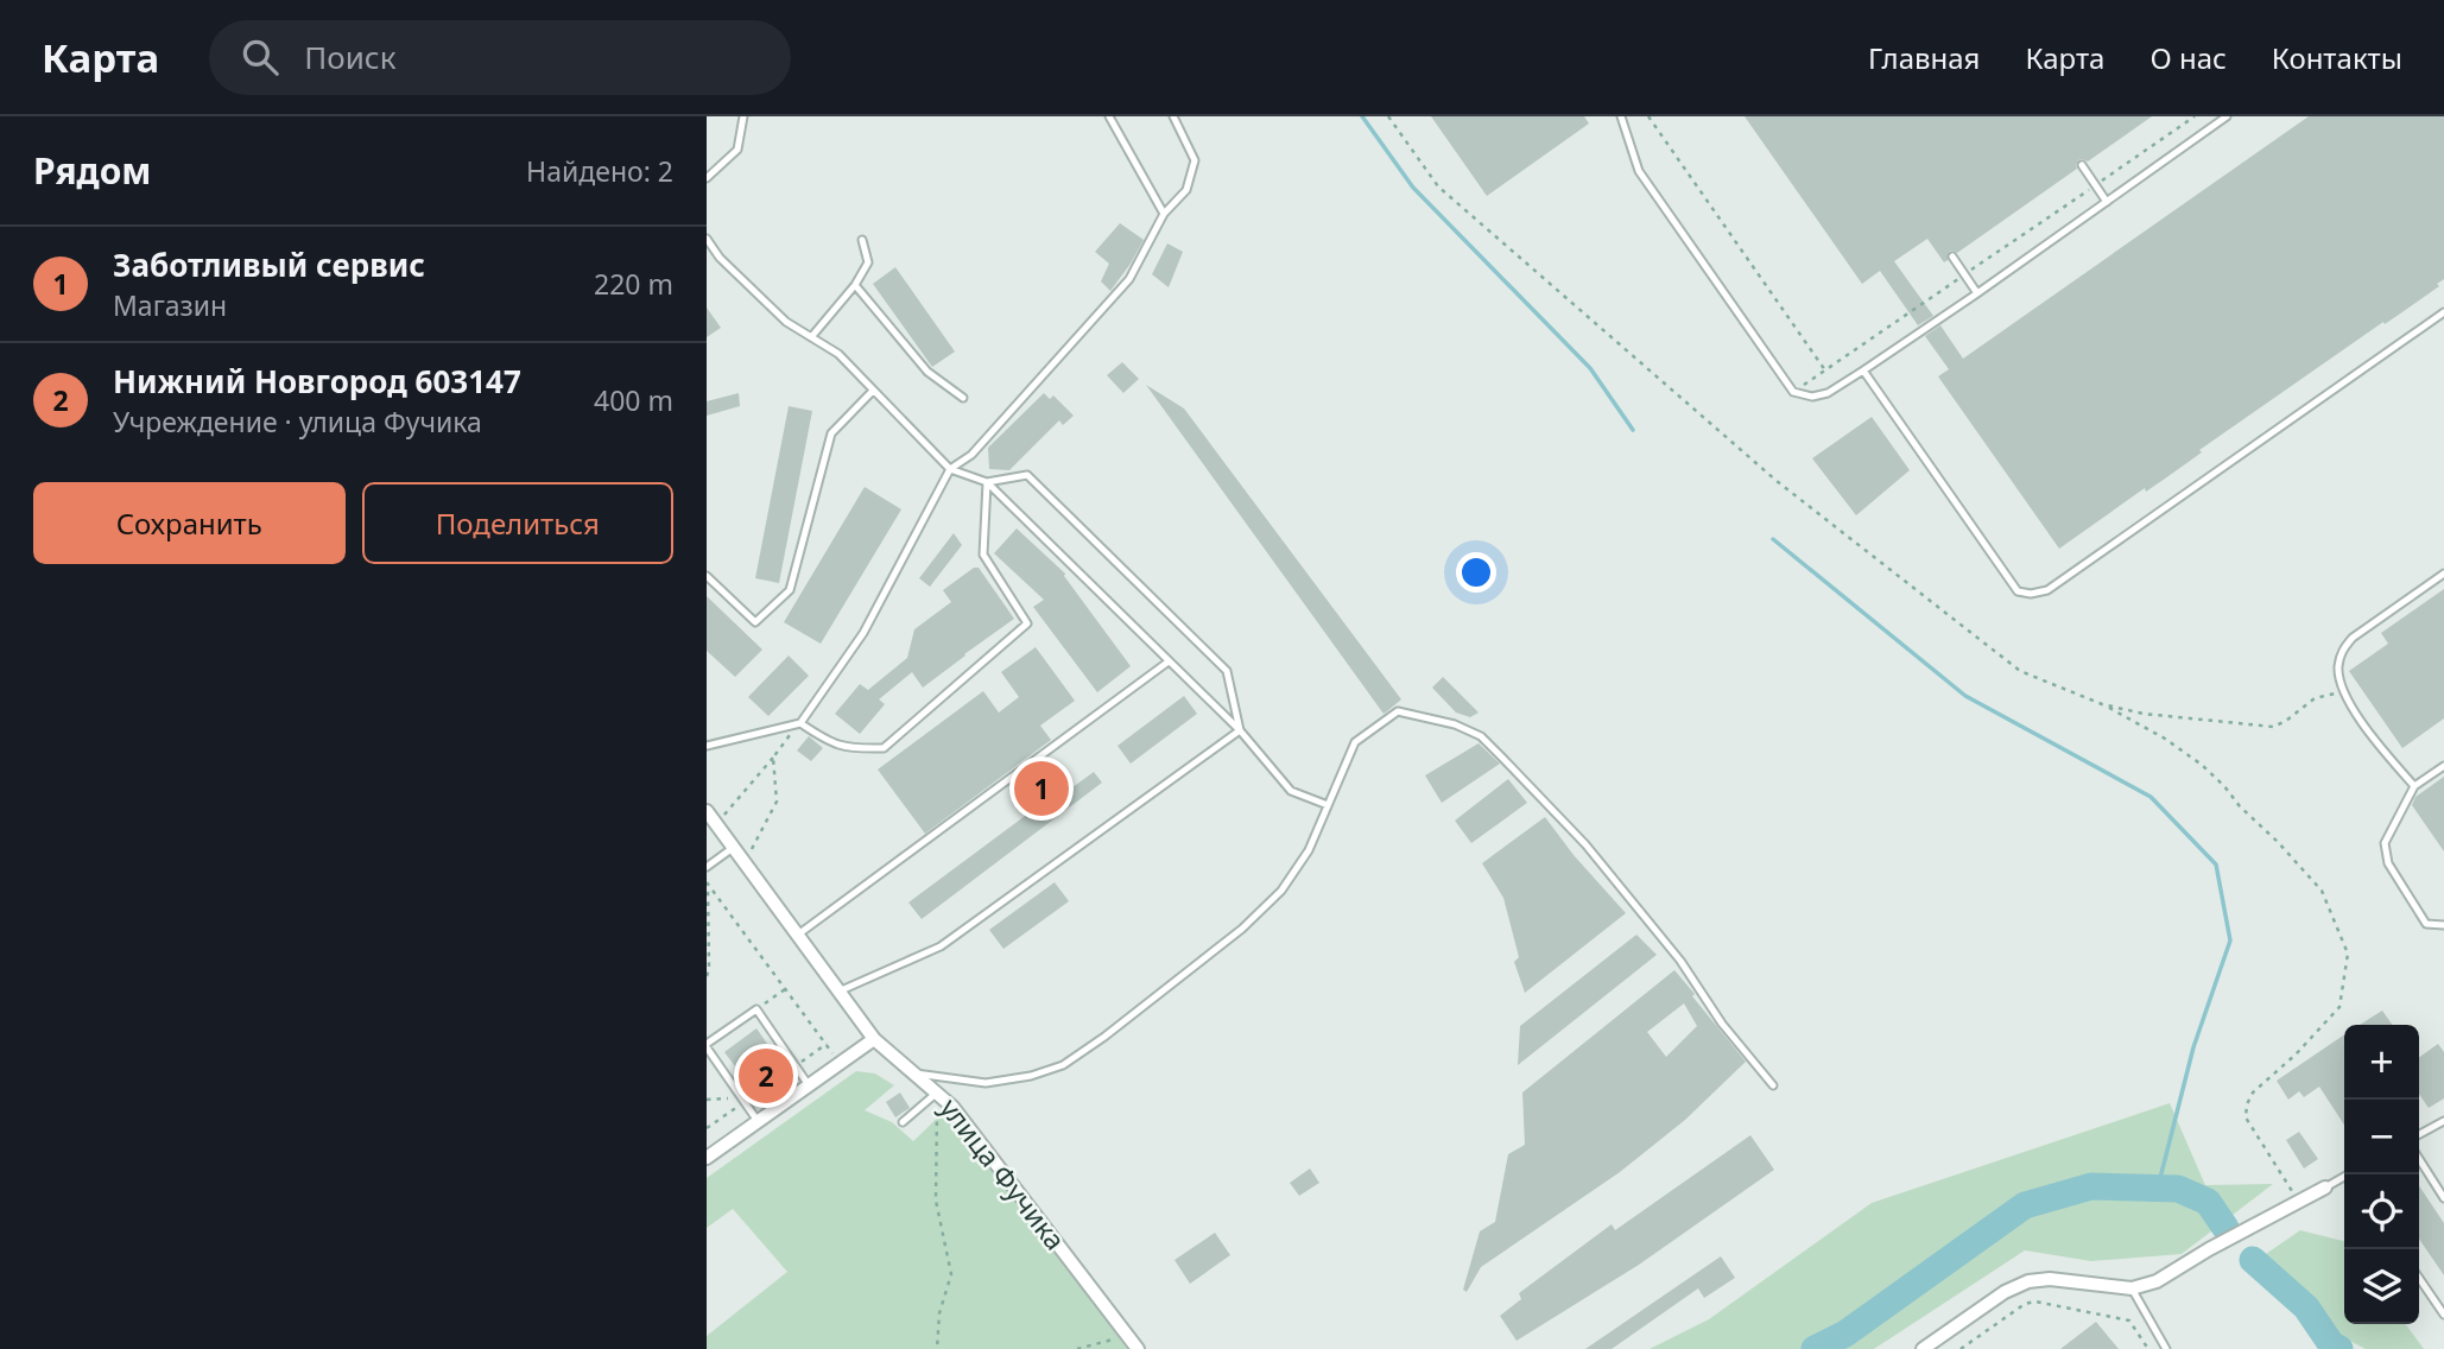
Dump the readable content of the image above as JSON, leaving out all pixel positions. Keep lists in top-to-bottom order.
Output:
{
  "streets": {
    "street": ["улица Фучика"]
  },
  "page": {
    "header": "Карта",
    "search": "Поиск",
    "nav": [
      "Главная",
      "Карта",
      "О нас",
      "Контакты"
    ],
    "heading": ["Рядом", "Найдено: 2"],
    "list": [
      {
        "mark": "1",
        "name": "Заботливый сервис",
        "note": "Магазин",
        "value": "220 m"
      },
      {
        "mark": "2",
        "name": "Нижний Новгород 603147",
        "note": "Учреждение · улица Фучика",
        "value": "400 m"
      }
    ],
    "buttons": ["Сохранить", "Поделиться"],
    "pins": ["1", "2"],
    "map_buttons": ["+", "−"]
  }
}
